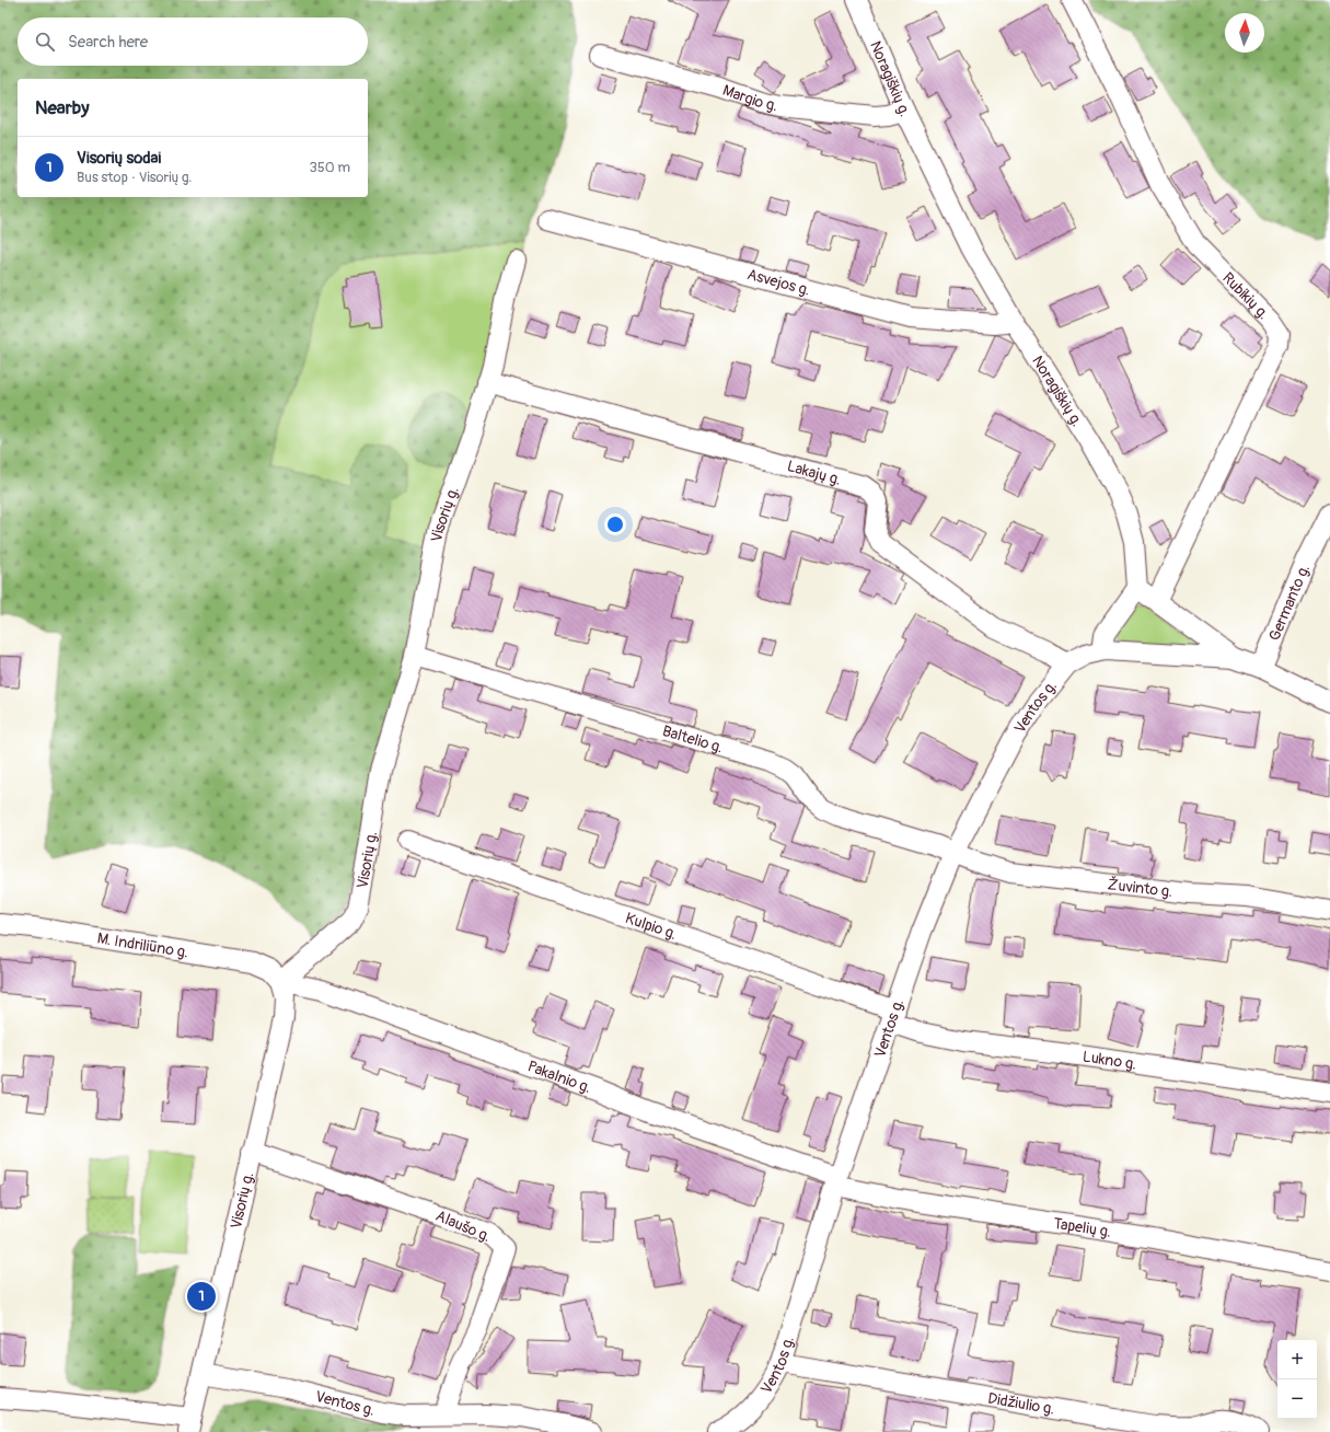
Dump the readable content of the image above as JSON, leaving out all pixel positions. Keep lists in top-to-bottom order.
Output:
{
  "streets": {
    "street": [
      "Noragiškių g.",
      "Margio g.",
      "Asvejos g.",
      "Rubikių g.",
      "Lakajų g.",
      "Visorių g.",
      "Germanto g.",
      "Ventos g.",
      "Baltelio g.",
      "Žuvinto g.",
      "Kulpio g.",
      "M. Indriliūno g.",
      "Lukno g.",
      "Pakalnio g.",
      "Alaušo g.",
      "Tapelių g.",
      "Didžiulio g."
    ]
  },
  "crossings": [
    ["Noragiškių g.", "Margio g."],
    ["Noragiškių g.", "Asvejos g."],
    ["Lakajų g.", "Visorių g."],
    ["Lakajų g.", "Ventos g."],
    ["Visorių g.", "Ventos g."],
    ["Visorių g.", "Baltelio g."],
    ["Visorių g.", "M. Indriliūno g."],
    ["Visorių g.", "Pakalnio g."],
    ["Visorių g.", "Alaušo g."],
    ["Ventos g.", "Baltelio g."],
    ["Ventos g.", "Žuvinto g."],
    ["Ventos g.", "Kulpio g."],
    ["Ventos g.", "Lukno g."],
    ["Ventos g.", "Pakalnio g."],
    ["Ventos g.", "Alaušo g."],
    ["Ventos g.", "Tapelių g."],
    ["Ventos g.", "Didžiulio g."],
    ["Baltelio g.", "Žuvinto g."],
    ["Kulpio g.", "Lukno g."],
    ["M. Indriliūno g.", "Pakalnio g."],
    ["Pakalnio g.", "Tapelių g."]
  ],
  "north": "top",
  "page": {
    "search": "Search here",
    "heading": "Nearby",
    "list": [
      {
        "mark": "1",
        "name": "Visorių sodai",
        "note": "Bus stop · Visorių g.",
        "value": "350 m"
      }
    ],
    "pins": "1",
    "map_buttons": ["+", "−"]
  }
}
